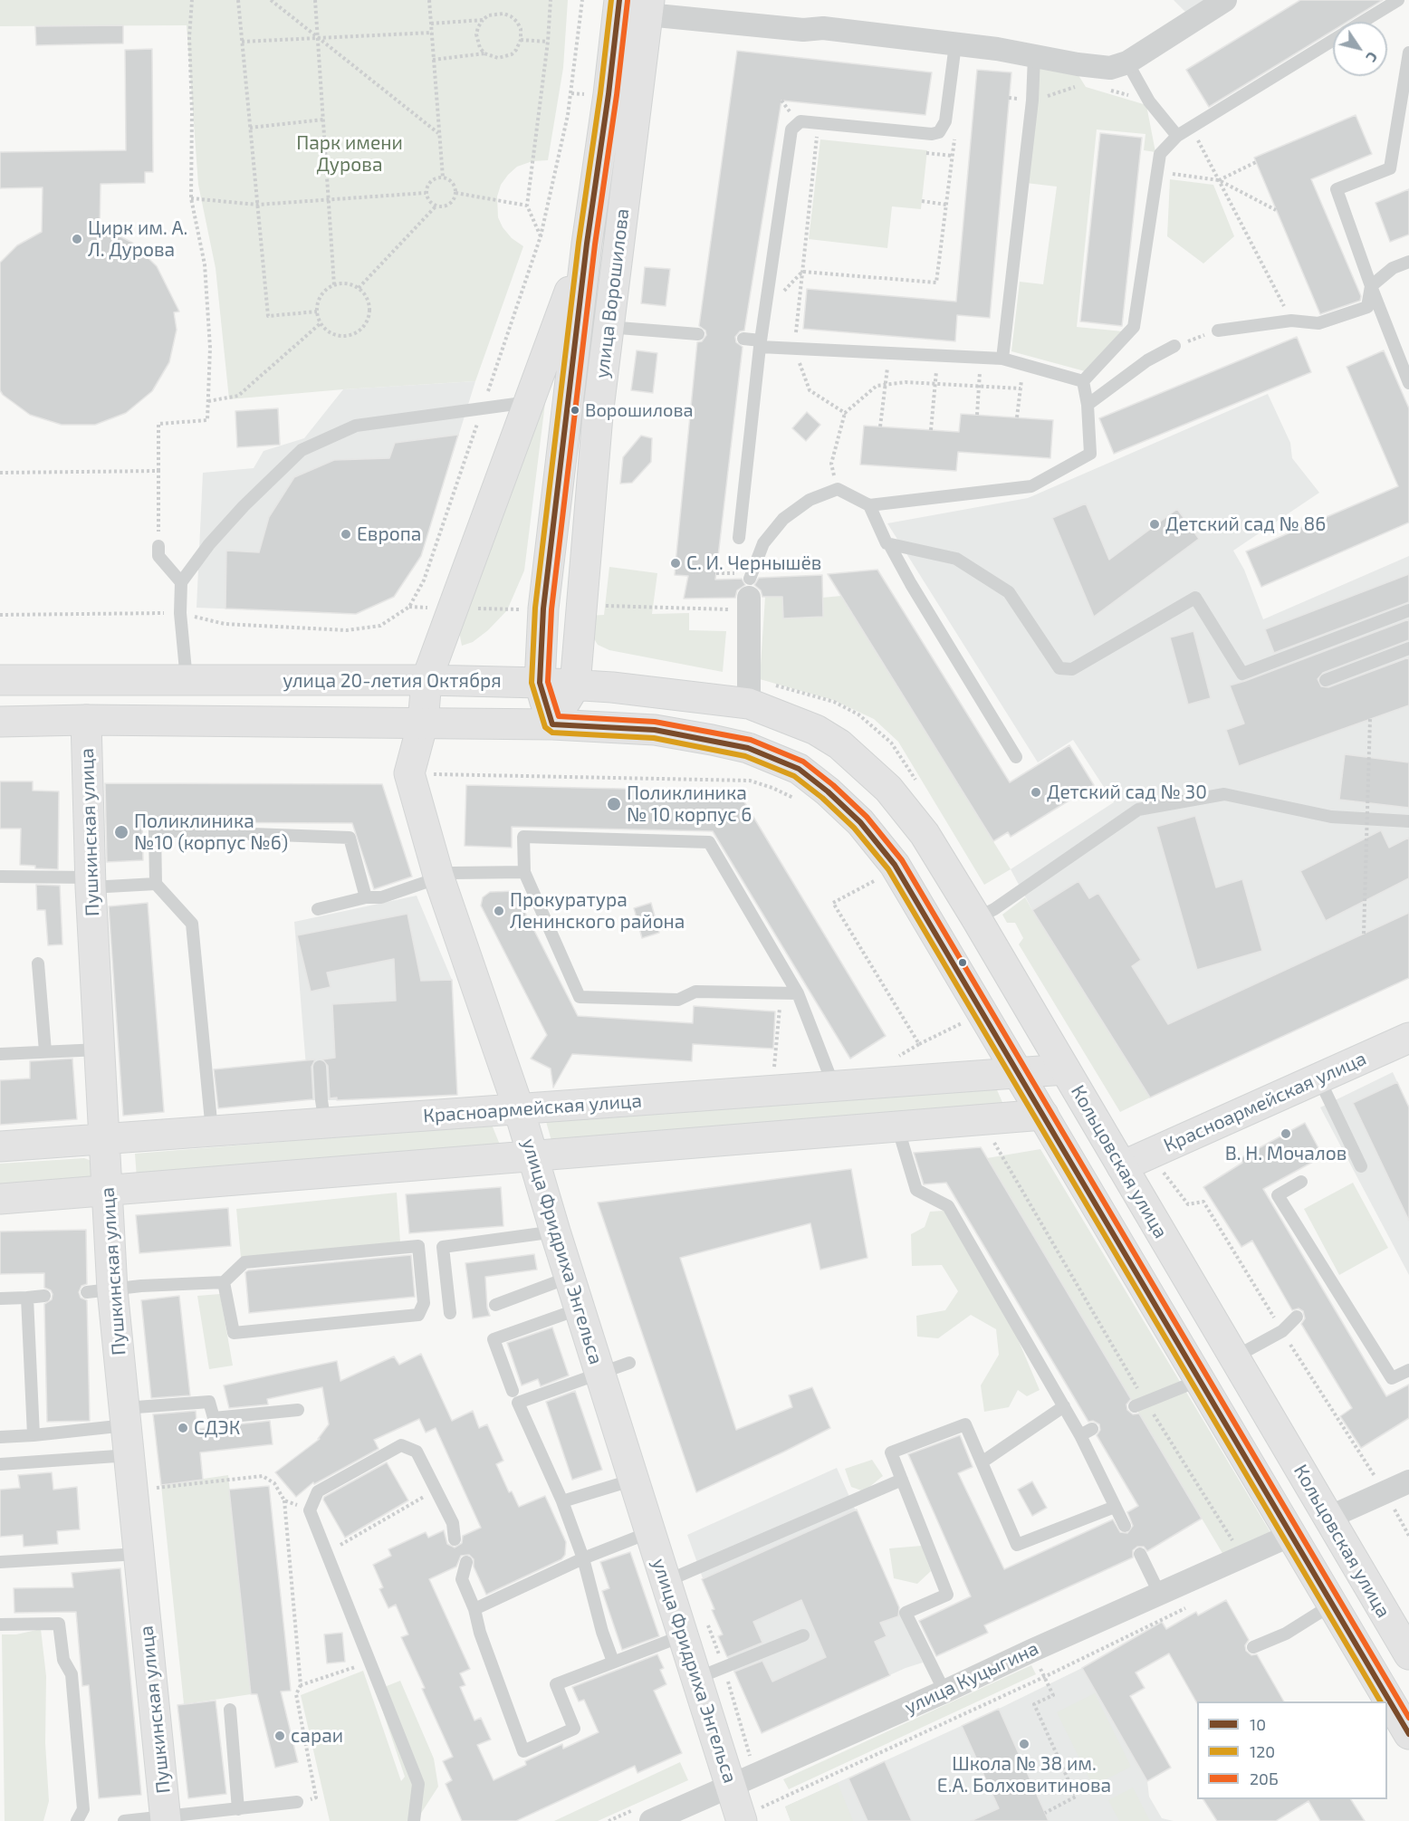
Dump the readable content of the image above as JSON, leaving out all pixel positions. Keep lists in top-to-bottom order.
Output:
{
  "streets": {
    "main road": [
      "улица Ворошилова",
      "улица 20-летия Октября",
      "Пушкинская улица",
      "Красноармейская улица",
      "Кольцовская улица",
      "улица Фридриха Энгельса"
    ],
    "street": ["улица Куцыгина"]
  },
  "crossings": [
    ["улица Ворошилова", "улица 20-летия Октября"],
    ["улица Ворошилова", "Кольцовская улица"],
    ["улица Ворошилова", "улица Фридриха Энгельса"],
    ["улица 20-летия Октября", "Кольцовская улица"],
    ["улица 20-летия Октября", "улица Фридриха Энгельса"],
    ["Пушкинская улица", "Красноармейская улица"],
    ["Красноармейская улица", "Кольцовская улица"],
    ["Красноармейская улица", "улица Фридриха Энгельса"],
    ["Кольцовская улица", "улица Куцыгина"],
    ["улица Фридриха Энгельса", "улица Куцыгина"]
  ],
  "parks": ["Парк имени Дурова"],
  "places": [
    "Цирк им. А. Л. Дурова",
    "Ворошилова",
    "Детский сад № 86",
    "Европа",
    "С. И. Чернышёв",
    "Детский сад № 30",
    "Поликлиника № 10 корпус 6",
    "Поликлиника №10 (корпус №6)",
    "Прокуратура Ленинского района",
    "В. Н. Мочалов",
    "СДЭК",
    "сараи",
    "Школа № 38 им. Е.А. Болховитинова"
  ],
  "lines": ["transit line 10", "transit line 120", "transit line 20Б"],
  "legend": ["10", "120", "20Б"],
  "north": "bottom right"
}
